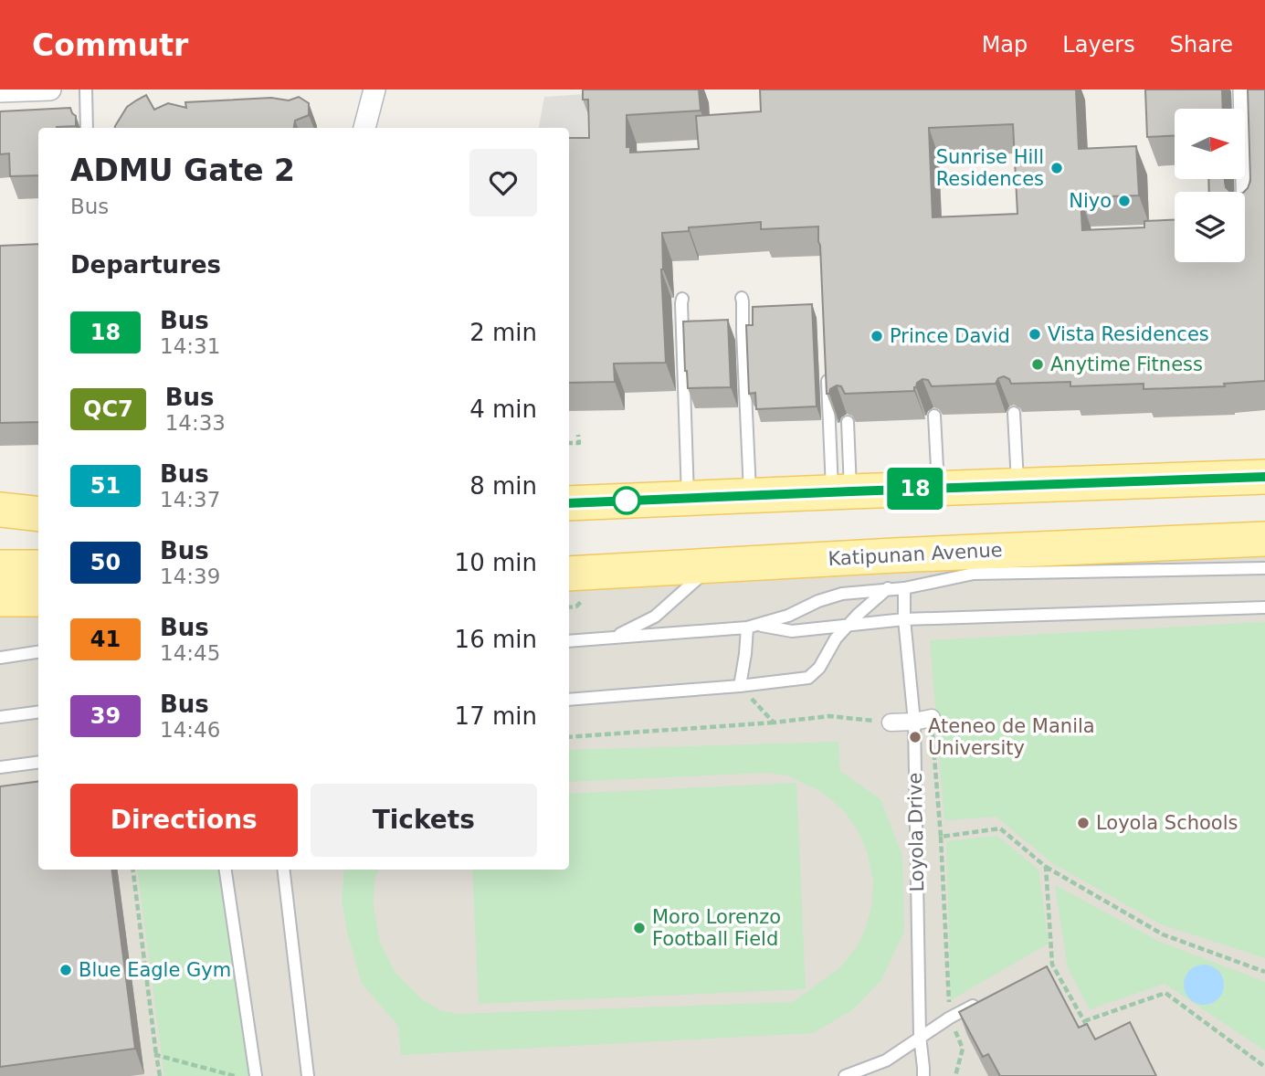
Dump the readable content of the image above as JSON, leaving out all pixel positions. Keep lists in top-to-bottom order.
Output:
{
  "streets": {
    "main road": ["Katipunan Avenue"],
    "lane": ["Loyola Drive"]
  },
  "places": [
    "Sunrise Hill Residences",
    "Niyo",
    "Vista Residences",
    "Prince David",
    "Anytime Fitness",
    "Ateneo de Manila University",
    "Loyola Schools",
    "Moro Lorenzo Football Field",
    "Blue Eagle Gym"
  ],
  "lines": ["bus line 18"],
  "north": "right",
  "page": {
    "header": "Commutr",
    "nav": ["Map", "Layers", "Share"],
    "on_map": "18",
    "heading": [
      ["ADMU Gate 2", "Bus"],
      "Departures"
    ],
    "list": [
      {
        "mark": "18",
        "name": "Bus",
        "note": "14:31",
        "value": "2 min"
      },
      {
        "mark": "QC7",
        "name": "Bus",
        "note": "14:33",
        "value": "4 min"
      },
      {
        "mark": "51",
        "name": "Bus",
        "note": "14:37",
        "value": "8 min"
      },
      {
        "mark": "50",
        "name": "Bus",
        "note": "14:39",
        "value": "10 min"
      },
      {
        "mark": "41",
        "name": "Bus",
        "note": "14:45",
        "value": "16 min"
      },
      {
        "mark": "39",
        "name": "Bus",
        "note": "14:46",
        "value": "17 min"
      }
    ],
    "buttons": ["Directions", "Tickets"]
  }
}
